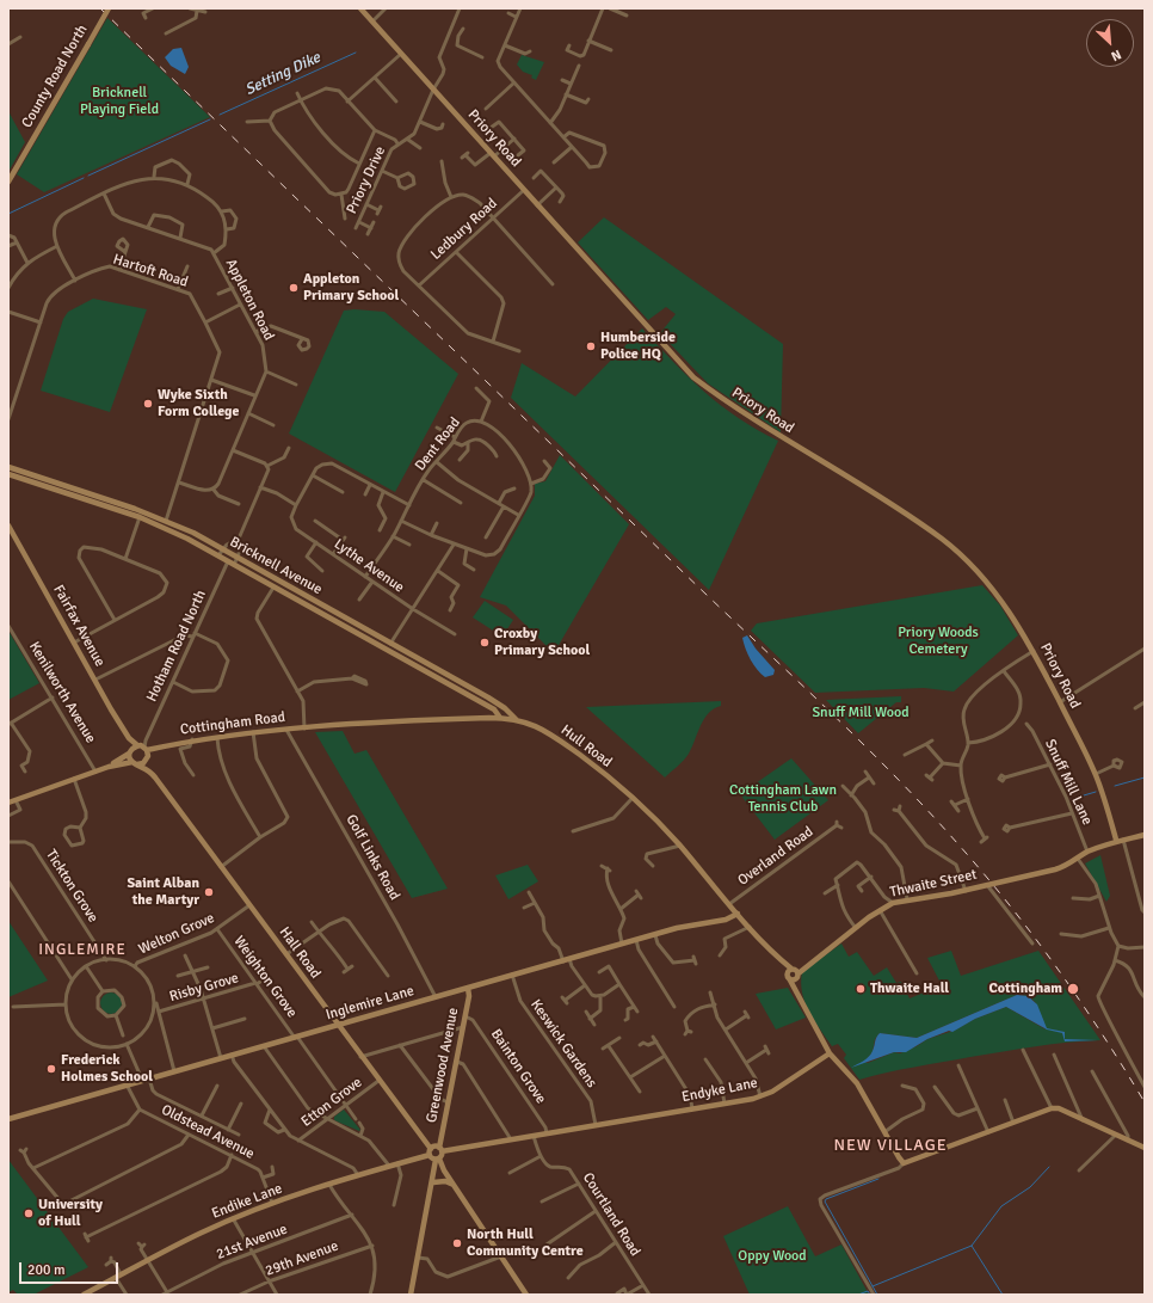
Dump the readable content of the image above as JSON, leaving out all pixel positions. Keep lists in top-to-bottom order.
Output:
{
  "streets": {
    "street": [
      "County Road North",
      "Priory Road",
      "Priory Drive",
      "Ledbury Road",
      "Hartoft Road",
      "Appleton Road",
      "Dent Road",
      "Bricknell Avenue",
      "Lythe Avenue",
      "Fairfax Avenue",
      "Hotham Road North",
      "Kenilworth Avenue",
      "Cottingham Road",
      "Hull Road",
      "Snuff Mill Lane",
      "Overland Road",
      "Golf Links Road",
      "Thwaite Street",
      "Tickton Grove",
      "Welton Grove",
      "Hall Road",
      "Weighton Grove",
      "Risby Grove",
      "Inglemire Lane",
      "Keswick Gardens",
      "Greenwood Avenue",
      "Bainton Grove",
      "Endyke Lane",
      "Etton Grove",
      "Oldstead Avenue",
      "Endike Lane",
      "Courtland Road",
      "21st Avenue",
      "29th Avenue"
    ]
  },
  "crossings": [
    ["Priory Road", "Priory Drive"],
    ["Priory Road", "Ledbury Road"],
    ["Priory Road", "Thwaite Street"],
    ["Dent Road", "Lythe Avenue"],
    ["Bricknell Avenue", "Hotham Road North"],
    ["Bricknell Avenue", "Hull Road"],
    ["Fairfax Avenue", "Hotham Road North"],
    ["Fairfax Avenue", "Cottingham Road"],
    ["Fairfax Avenue", "Hall Road"],
    ["Hotham Road North", "Cottingham Road"],
    ["Cottingham Road", "Hull Road"],
    ["Cottingham Road", "Golf Links Road"],
    ["Hull Road", "Overland Road"],
    ["Hull Road", "Thwaite Street"],
    ["Hull Road", "Inglemire Lane"],
    ["Snuff Mill Lane", "Thwaite Street"],
    ["Golf Links Road", "Inglemire Lane"],
    ["Welton Grove", "Hall Road"],
    ["Welton Grove", "Weighton Grove"],
    ["Hall Road", "Inglemire Lane"],
    ["Hall Road", "Greenwood Avenue"],
    ["Hall Road", "Etton Grove"],
    ["Hall Road", "Endike Lane"],
    ["Weighton Grove", "Risby Grove"],
    ["Weighton Grove", "Inglemire Lane"],
    ["Weighton Grove", "Etton Grove"],
    ["Inglemire Lane", "Keswick Gardens"],
    ["Inglemire Lane", "Greenwood Avenue"],
    ["Inglemire Lane", "Oldstead Avenue"],
    ["Keswick Gardens", "Endyke Lane"],
    ["Greenwood Avenue", "Bainton Grove"],
    ["Greenwood Avenue", "Endike Lane"],
    ["Oldstead Avenue", "Endike Lane"]
  ],
  "districts": ["INGLEMIRE", "NEW VILLAGE"],
  "water": ["Setting Dike"],
  "parks": [
    "Bricknell Playing Field",
    "Priory Woods Cemetery",
    "Snuff Mill Wood",
    "Cottingham Lawn Tennis Club",
    "Oppy Wood"
  ],
  "places": [
    "Appleton Primary School",
    "Humberside Police HQ",
    "Wyke Sixth Form College",
    "Croxby Primary School",
    "Saint Alban the Martyr",
    "Thwaite Hall",
    "Cottingham",
    "Frederick Holmes School",
    "University of Hull",
    "North Hull Community Centre"
  ],
  "scale_bar": "200 m",
  "north": "bottom right"
}
